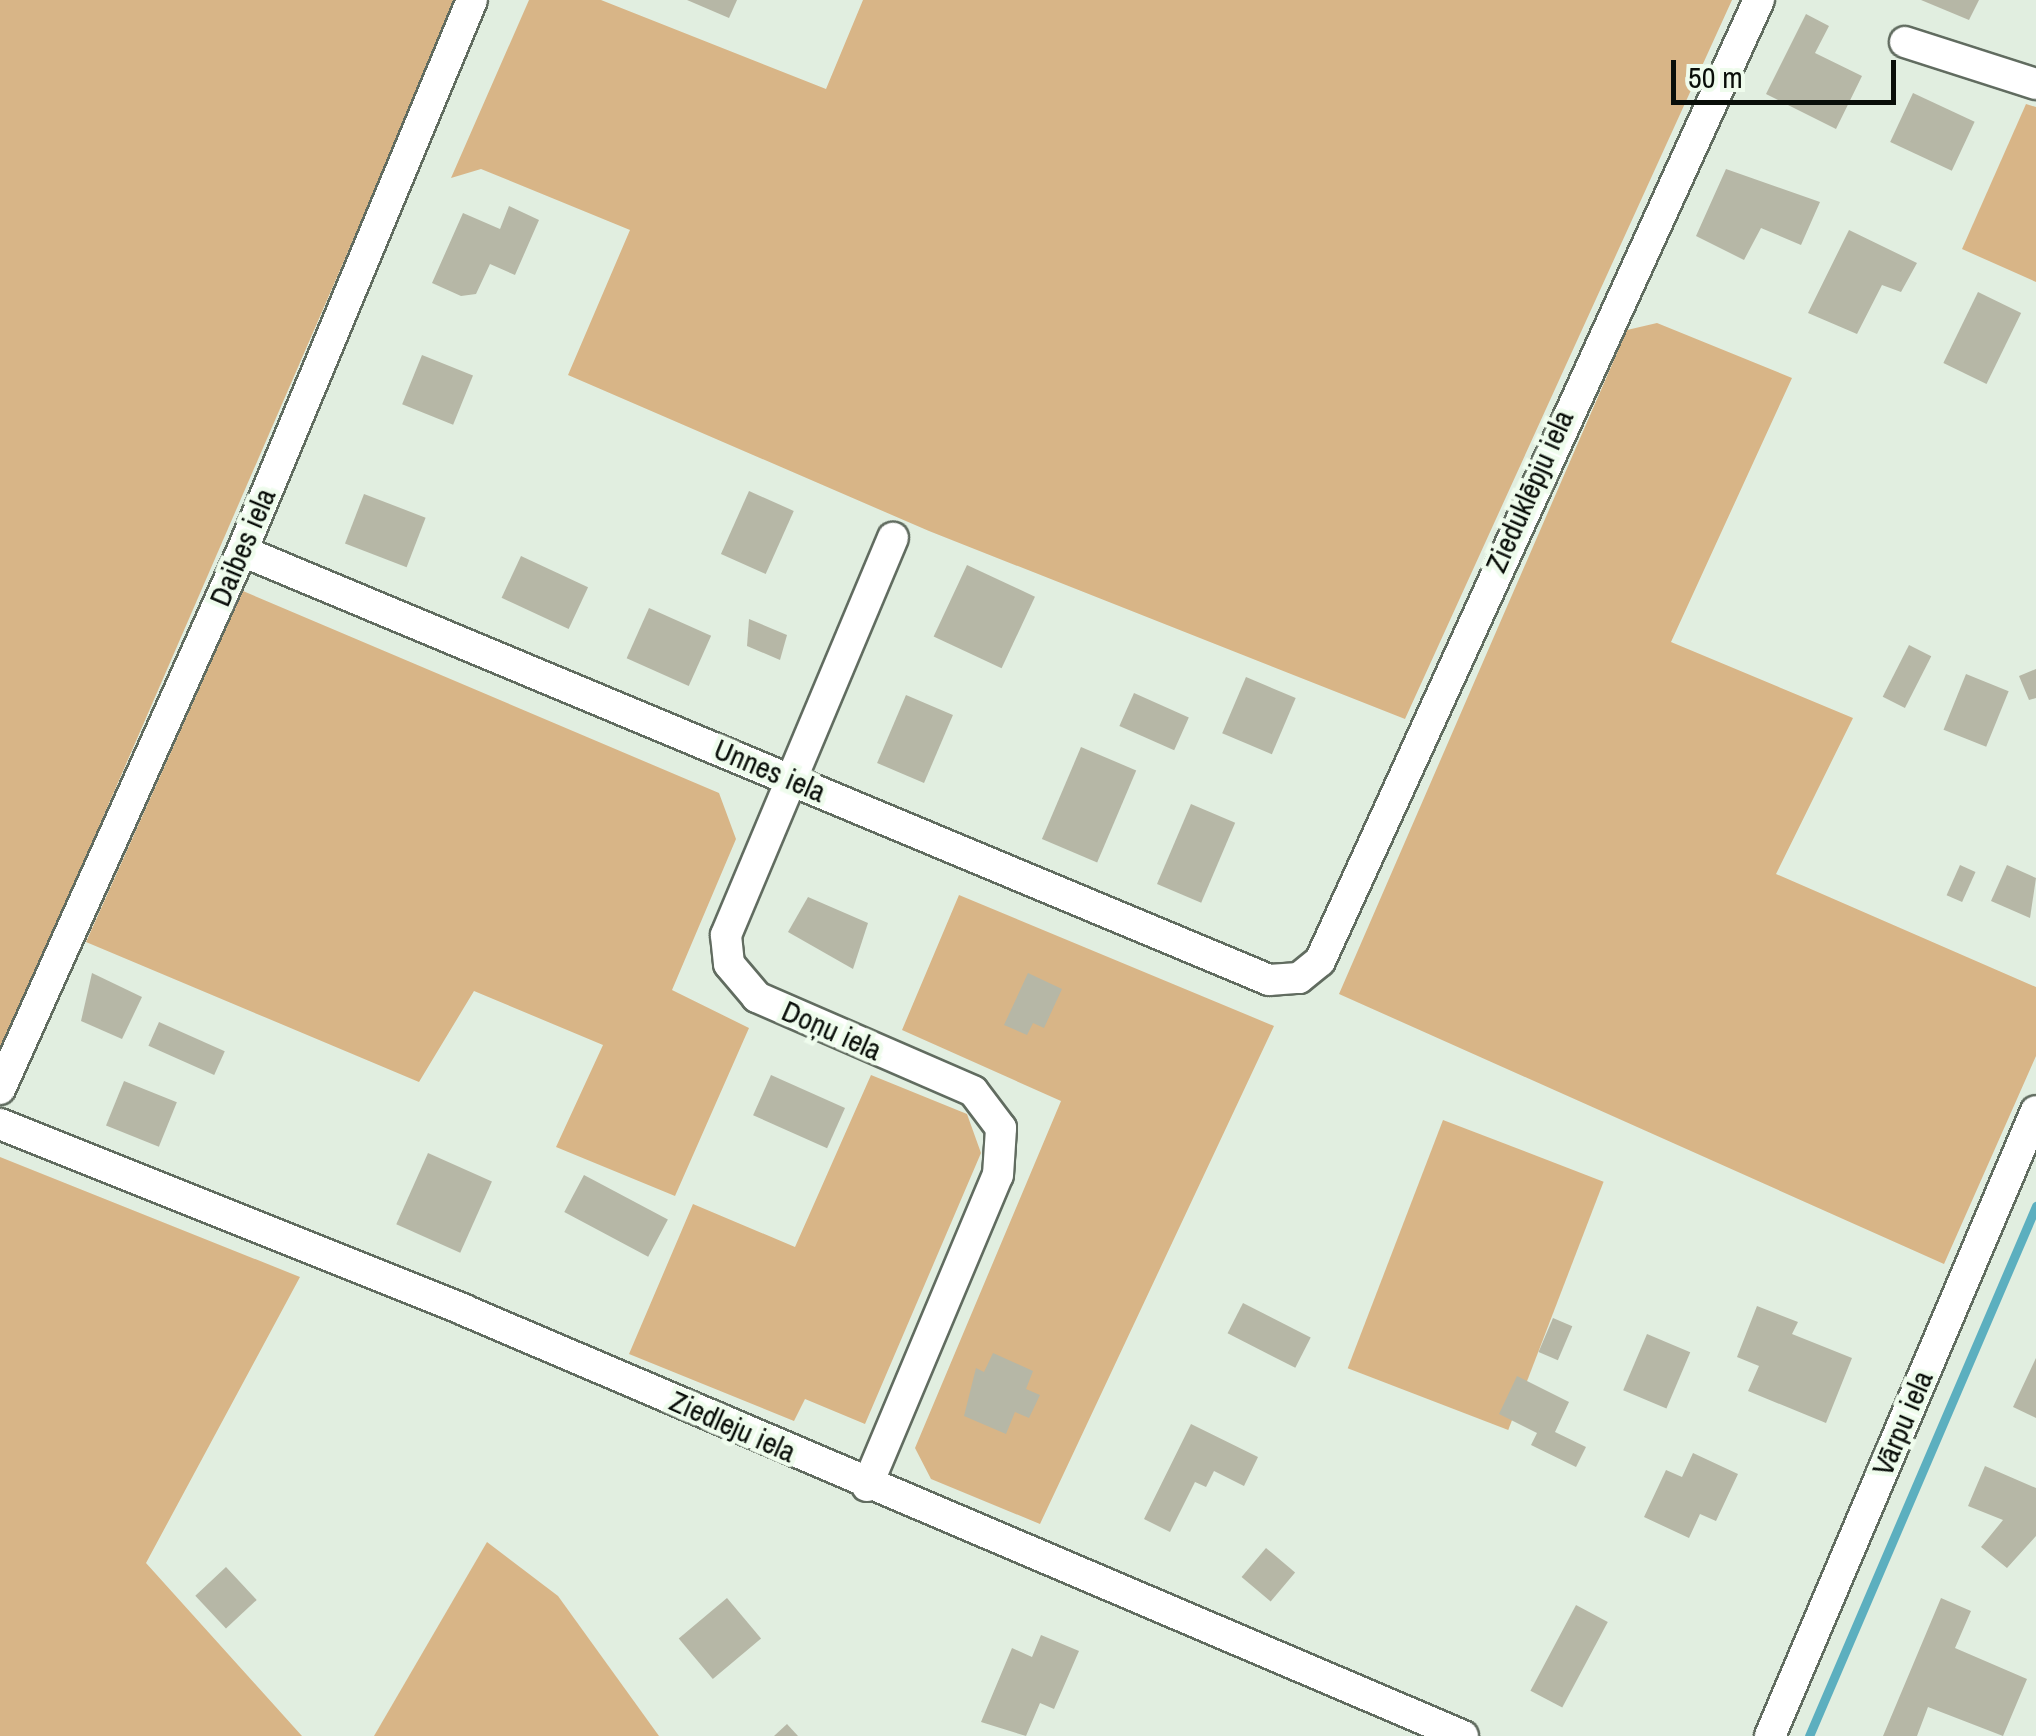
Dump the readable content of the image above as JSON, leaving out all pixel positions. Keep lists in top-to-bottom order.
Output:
{
  "streets": {
    "street": [
      "Zieduklēpju iela",
      "Daibes iela",
      "Unnes iela",
      "Doņu iela",
      "Vārpu iela",
      "Ziedleju iela"
    ]
  },
  "crossings": [
    ["Zieduklēpju iela", "Unnes iela"],
    ["Daibes iela", "Unnes iela"],
    ["Unnes iela", "Doņu iela"],
    ["Doņu iela", "Ziedleju iela"]
  ],
  "scale_bar": "50 m"
}
